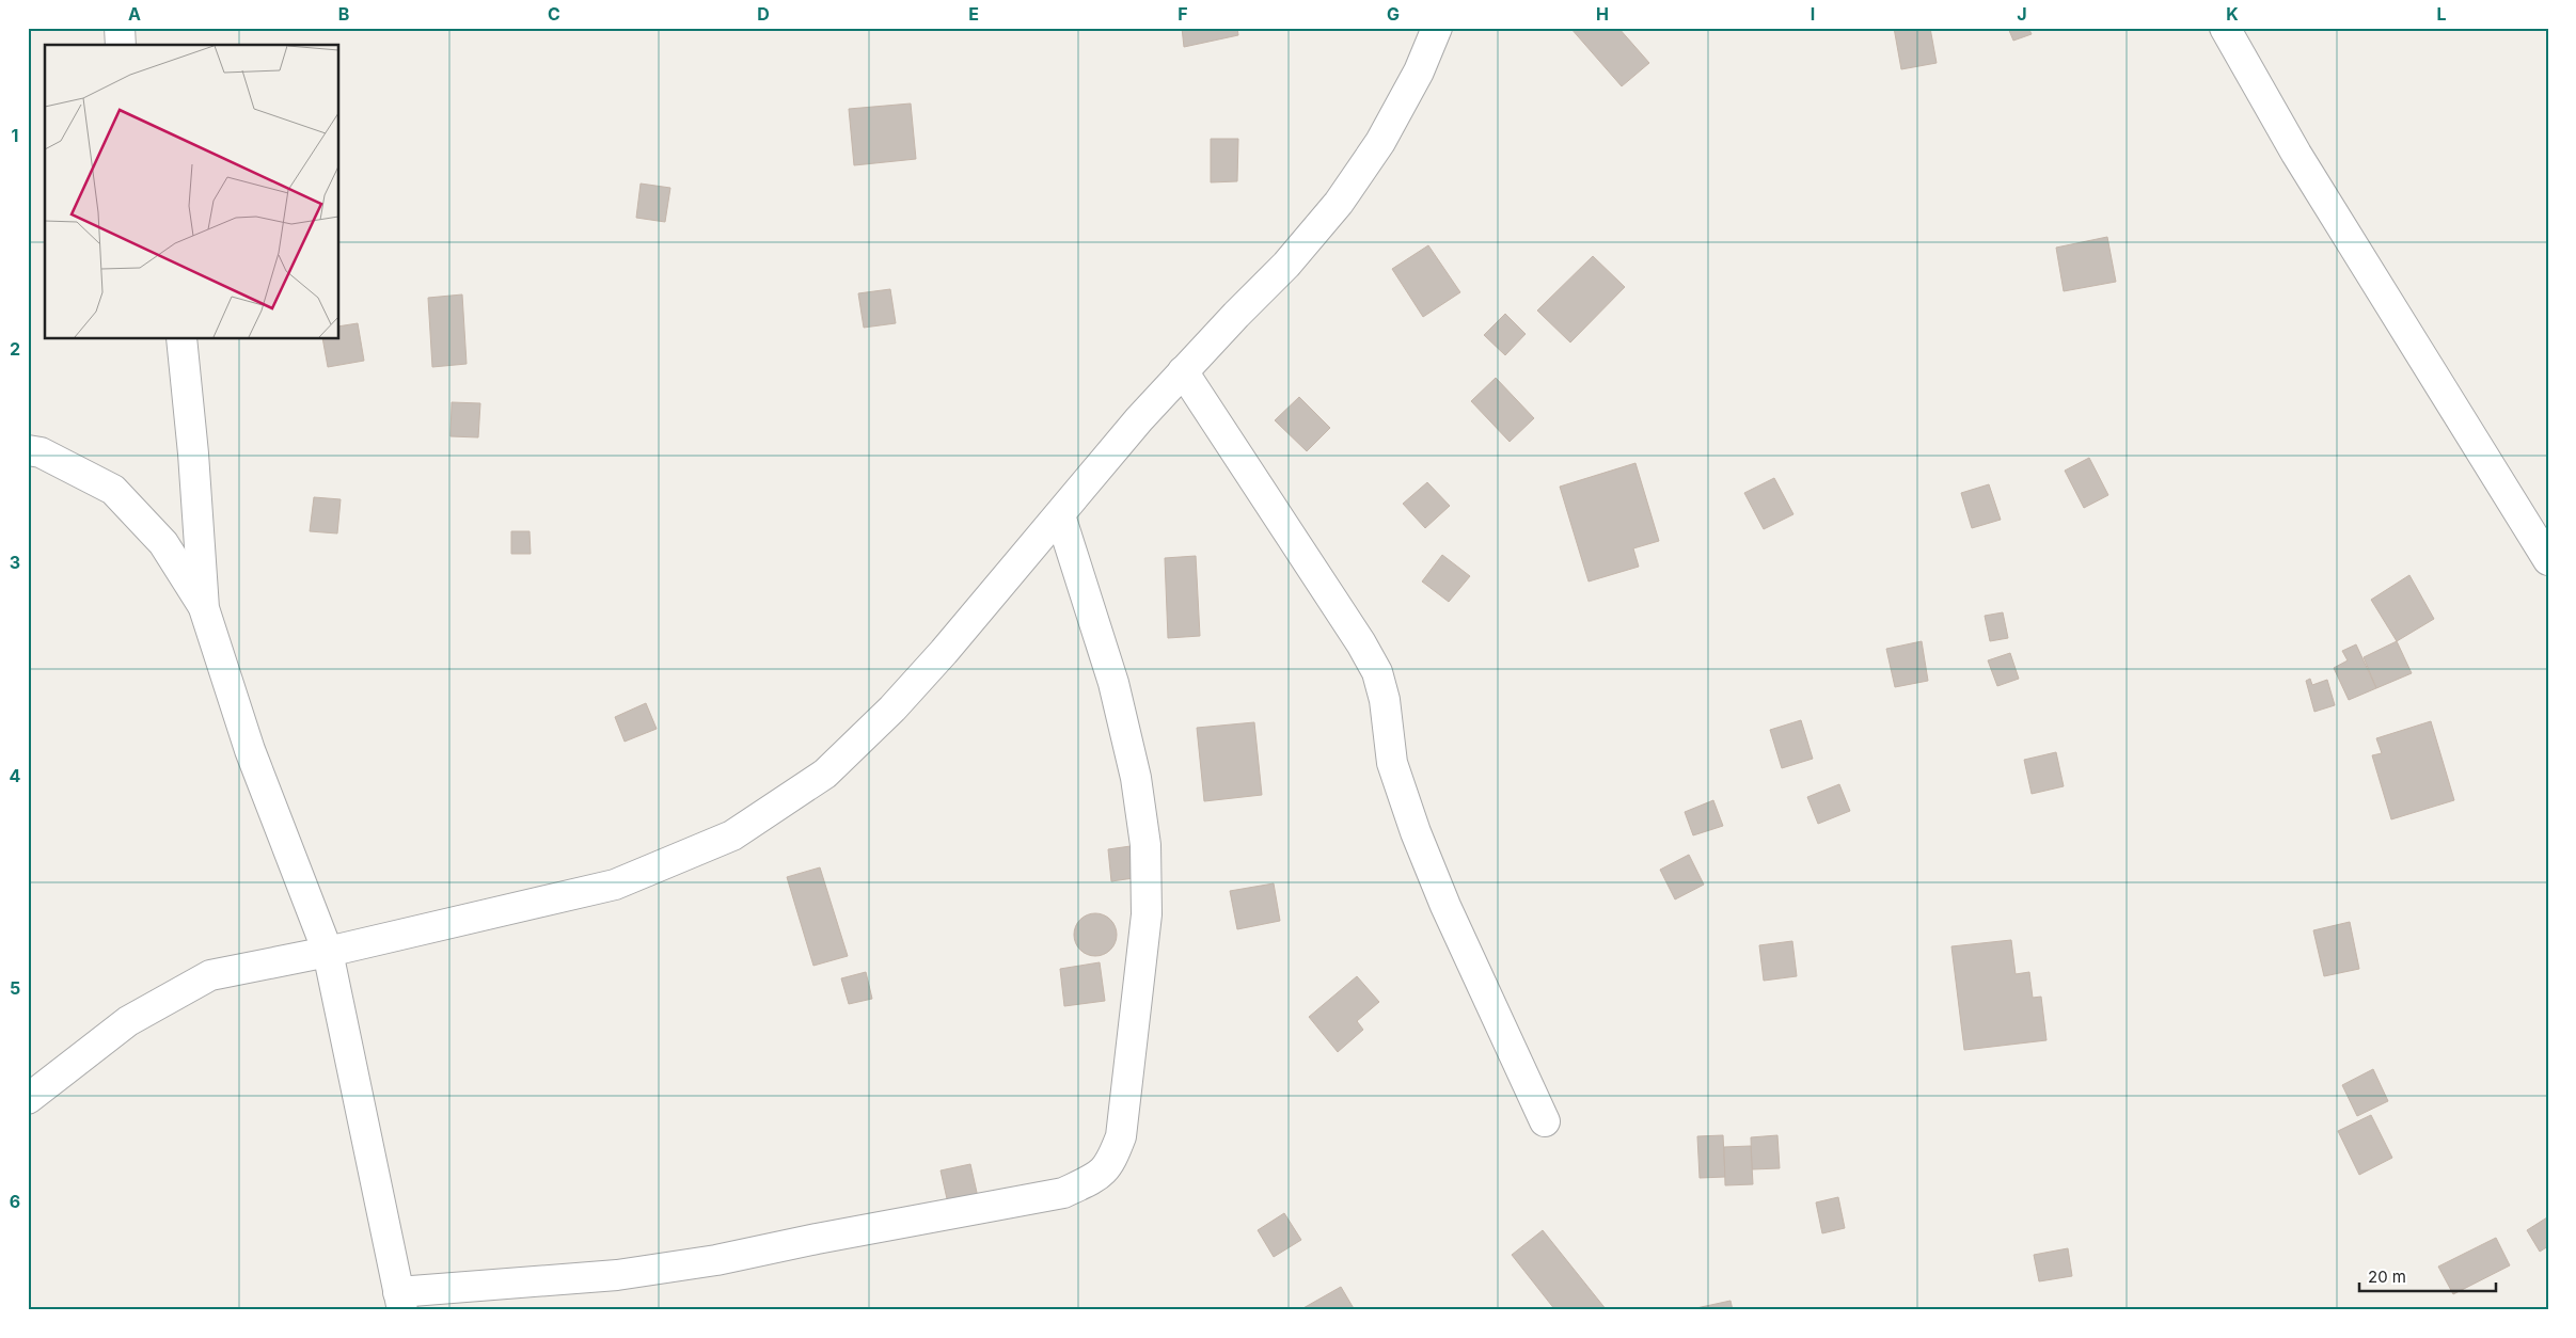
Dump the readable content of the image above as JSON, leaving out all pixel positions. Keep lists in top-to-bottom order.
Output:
{
  "scale_bar": "20 m",
  "grid": {
    "columns": [
      "A",
      "B",
      "C",
      "D",
      "E",
      "F",
      "G",
      "H",
      "I",
      "J",
      "K",
      "L"
    ],
    "rows": [
      "1",
      "2",
      "3",
      "4",
      "5",
      "6"
    ]
  }
}
